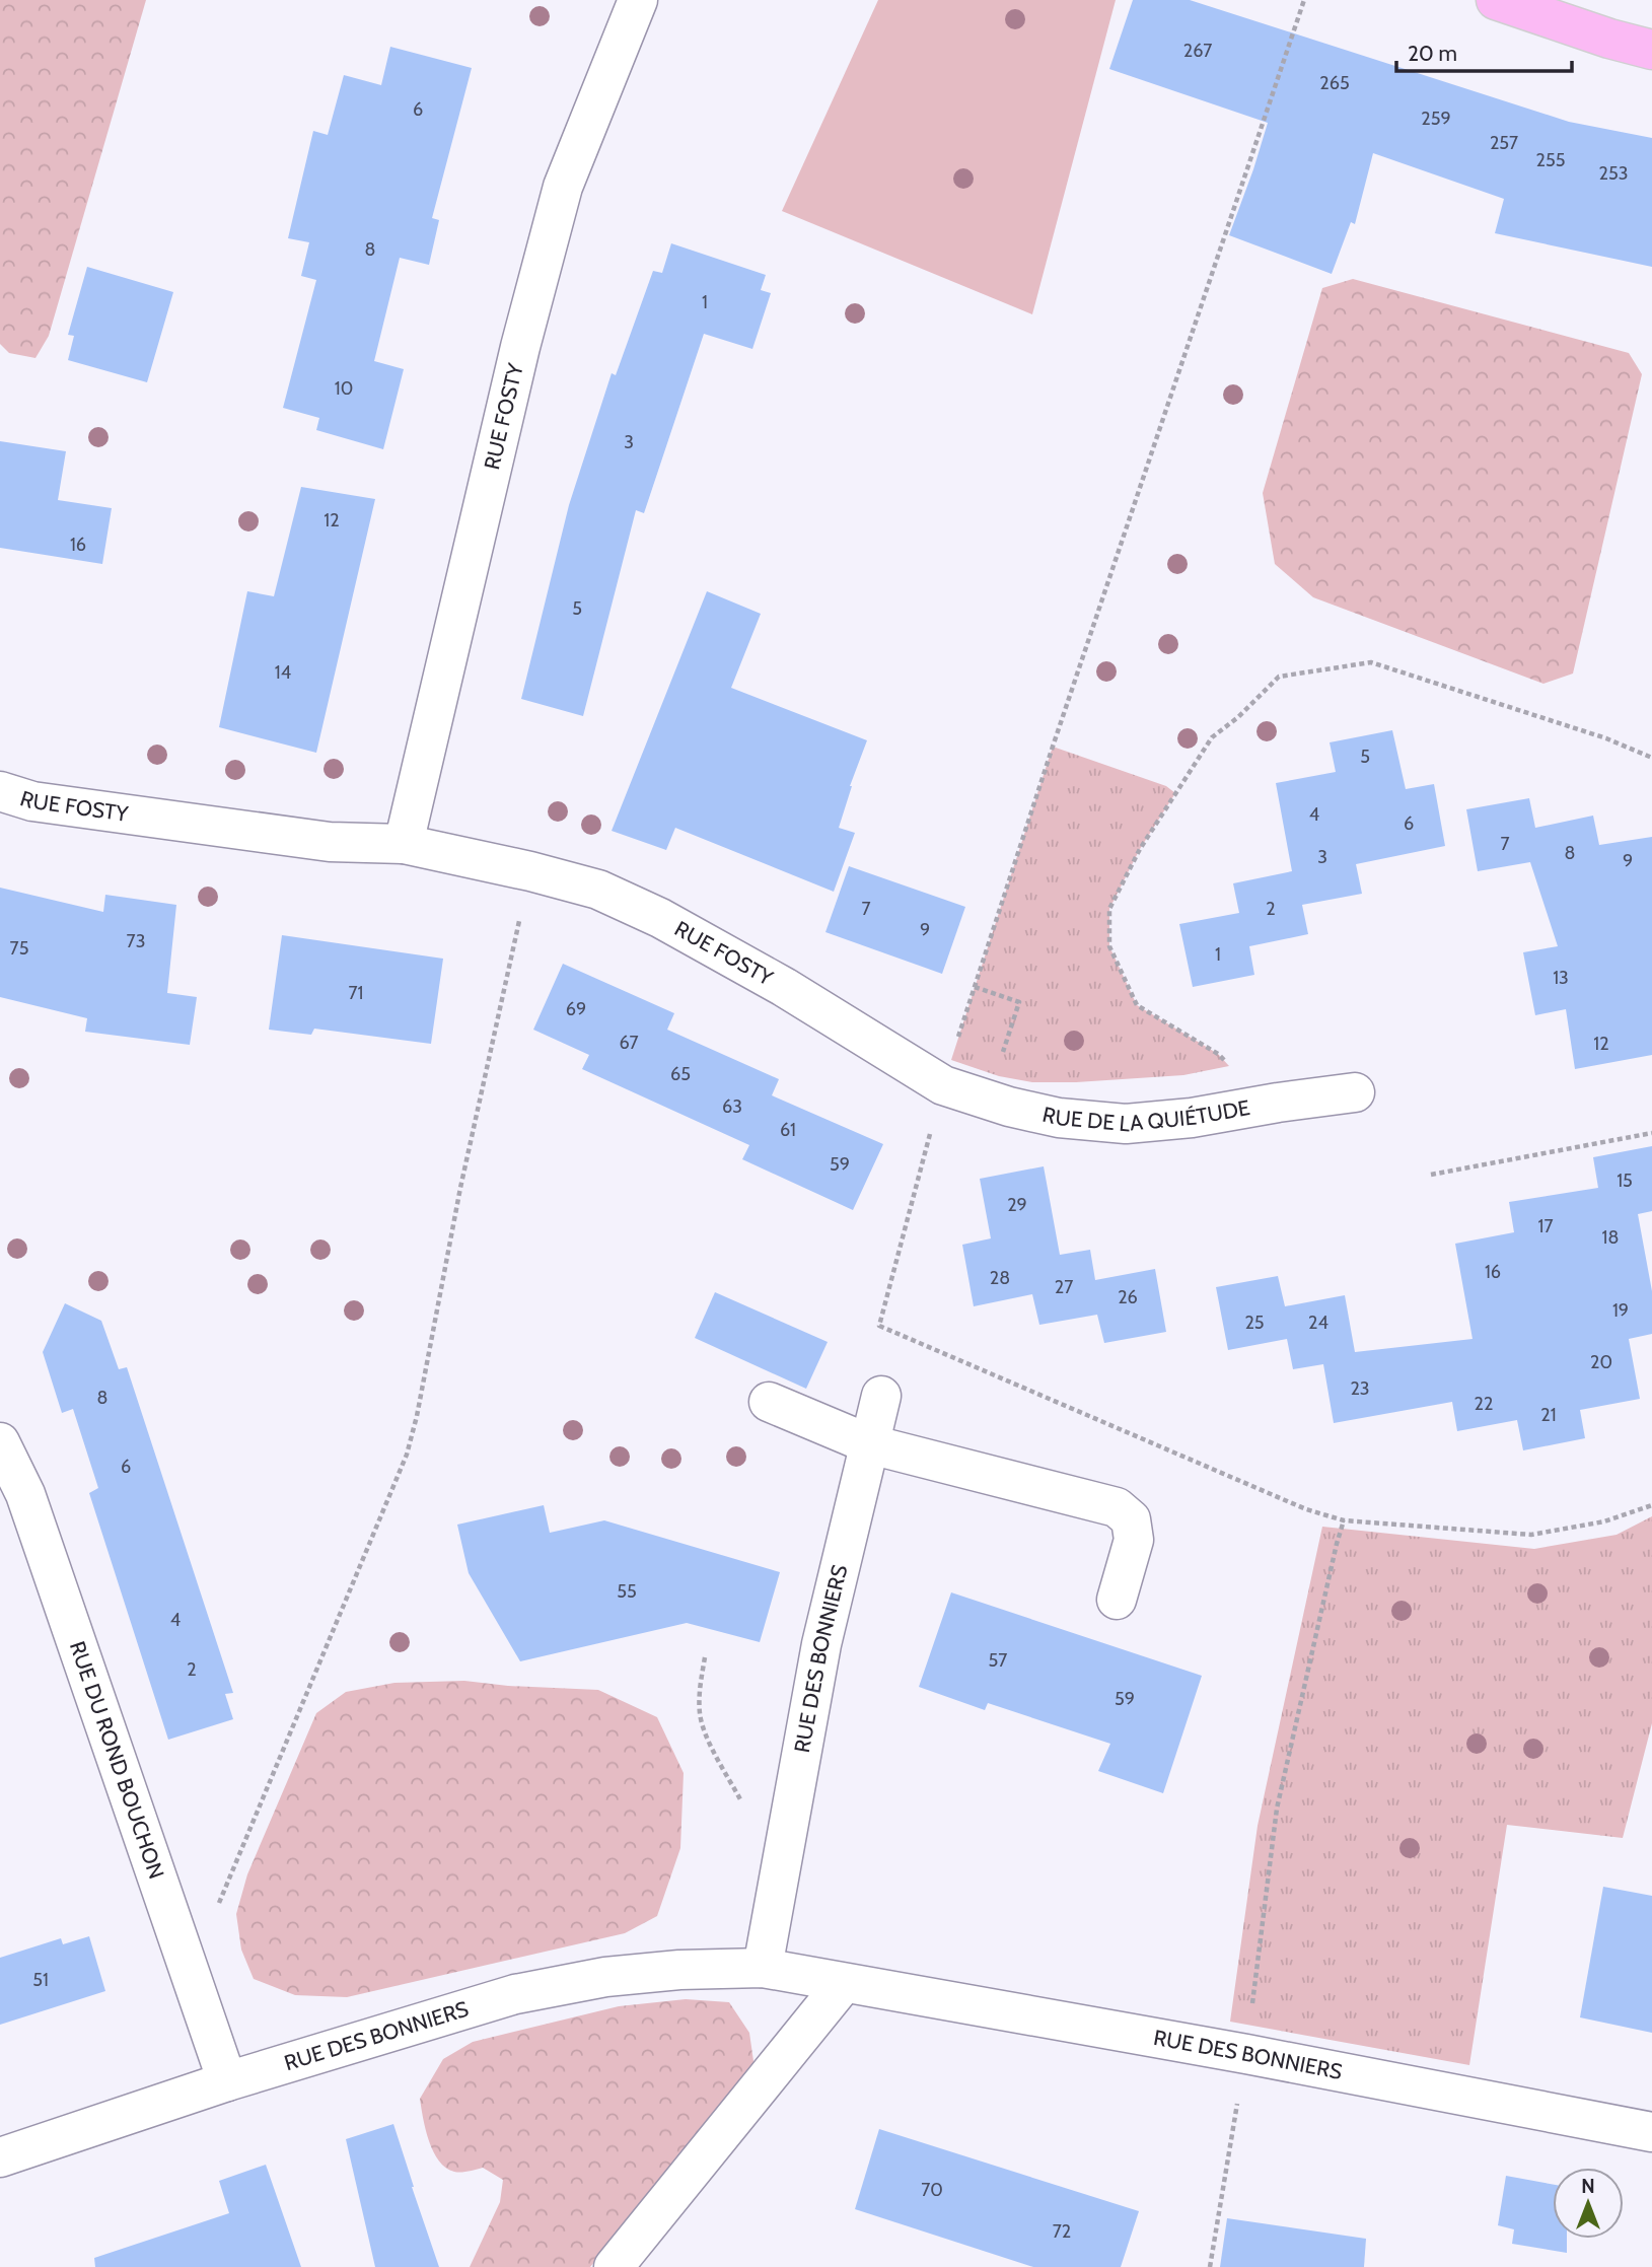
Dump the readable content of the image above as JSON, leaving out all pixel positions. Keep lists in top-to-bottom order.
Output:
{
  "streets": {
    "street": [
      "RUE FOSTY",
      "RUE DE LA QUIÉTUDE",
      "RUE DES BONNIERS",
      "RUE DU ROND BOUCHON"
    ]
  },
  "crossings": [
    ["RUE FOSTY", "RUE DE LA QUIÉTUDE"],
    ["RUE DES BONNIERS", "RUE DU ROND BOUCHON"]
  ],
  "house_numbers": [
    "267",
    "265",
    "6",
    "259",
    "257",
    "255",
    "253",
    "8",
    "1",
    "10",
    "3",
    "12",
    "16",
    "5",
    "14",
    "5",
    "4",
    "6",
    "7",
    "8",
    "3",
    "9",
    "7",
    "2",
    "9",
    "73",
    "75",
    "1",
    "13",
    "71",
    "69",
    "67",
    "12",
    "65",
    "63",
    "61",
    "59",
    "15",
    "29",
    "17",
    "18",
    "16",
    "28",
    "27",
    "26",
    "19",
    "25",
    "24",
    "20",
    "23",
    "8",
    "22",
    "21",
    "6",
    "55",
    "4",
    "57",
    "2",
    "59",
    "51",
    "70",
    "72"
  ],
  "scale_bar": "20 m",
  "north": "top"
}
